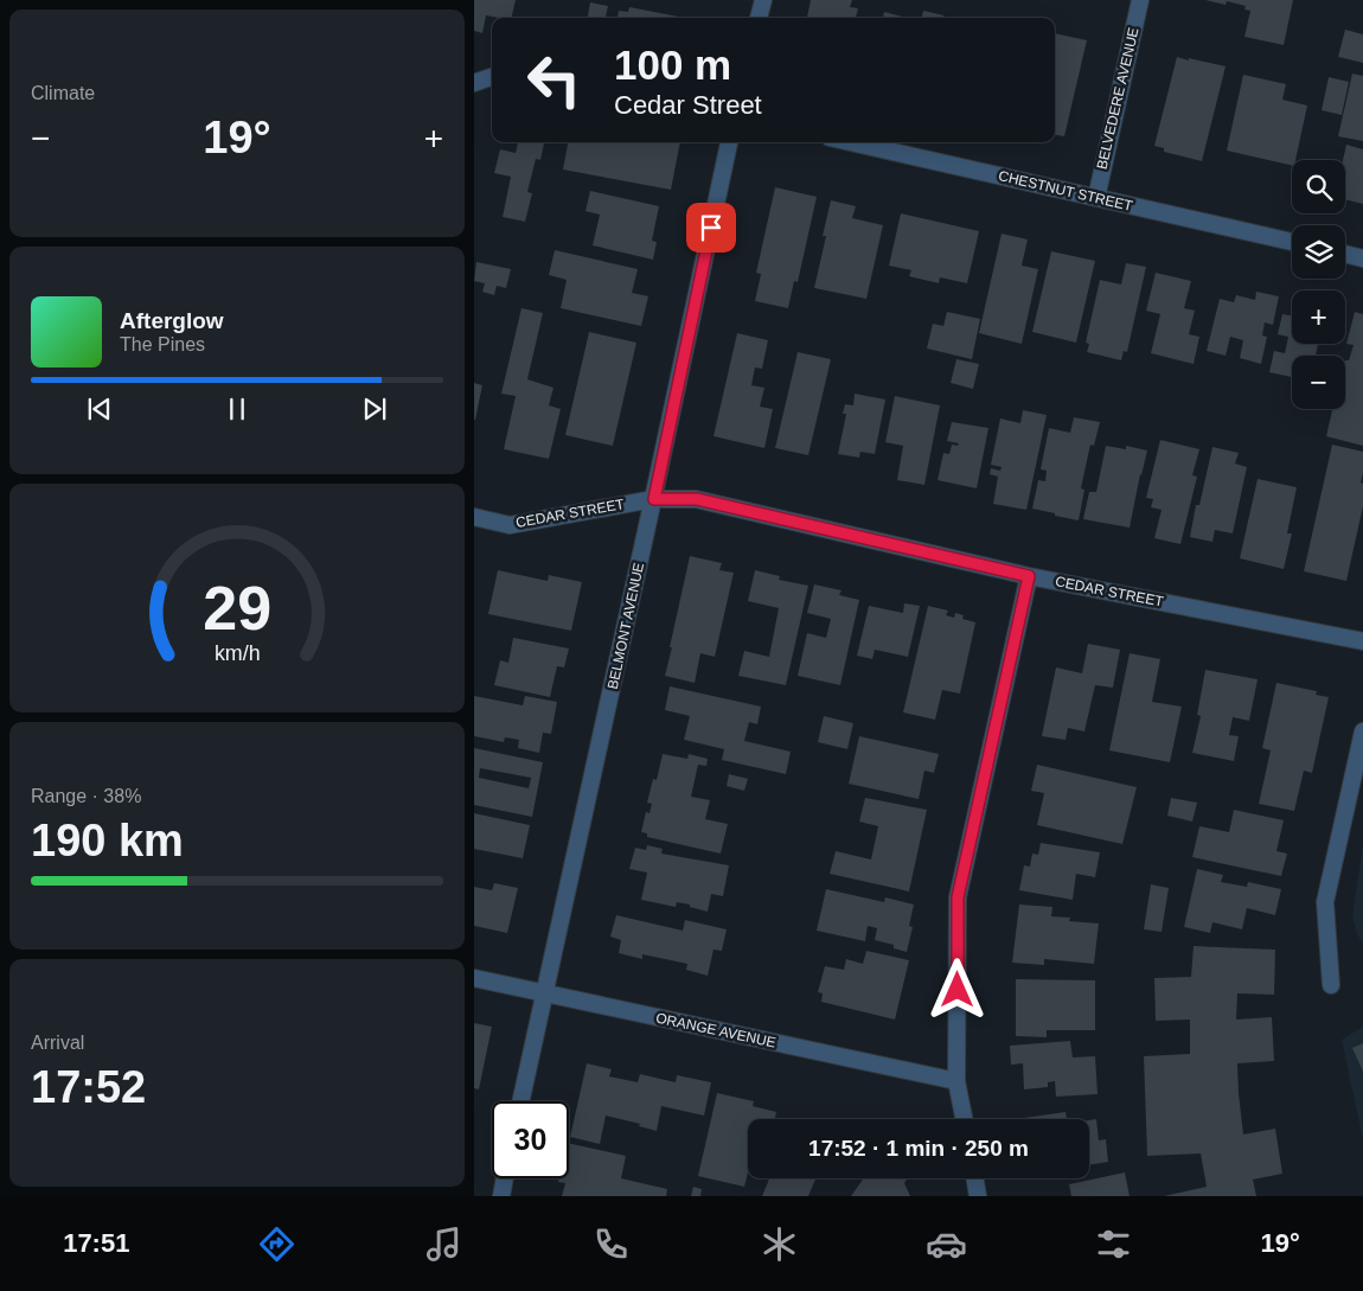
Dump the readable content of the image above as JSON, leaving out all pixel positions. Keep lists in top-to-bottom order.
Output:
{
  "streets": {
    "street": [
      "BELVEDERE AVENUE",
      "CHESTNUT STREET",
      "CEDAR STREET",
      "BELMONT AVENUE",
      "ORANGE AVENUE"
    ]
  },
  "crossings": [
    ["BELVEDERE AVENUE", "CHESTNUT STREET"],
    ["CEDAR STREET", "BELMONT AVENUE"],
    ["BELMONT AVENUE", "ORANGE AVENUE"]
  ],
  "page": {
    "tile": [
      "Climate",
      ["Range · 38%", "190 km"],
      ["Arrival", "17:52"]
    ],
    "turn": ["100 m", "Cedar Street"],
    "heat": ["−", "19°", "+"],
    "map_buttons": ["+", "−"],
    "song": ["Afterglow", "The Pines"],
    "limit": "30",
    "trip": "17:52 · 1 min · 250 m",
    "tabs": ["17:51", "19°"],
    "gauge": ["29", "km/h"]
  }
}
